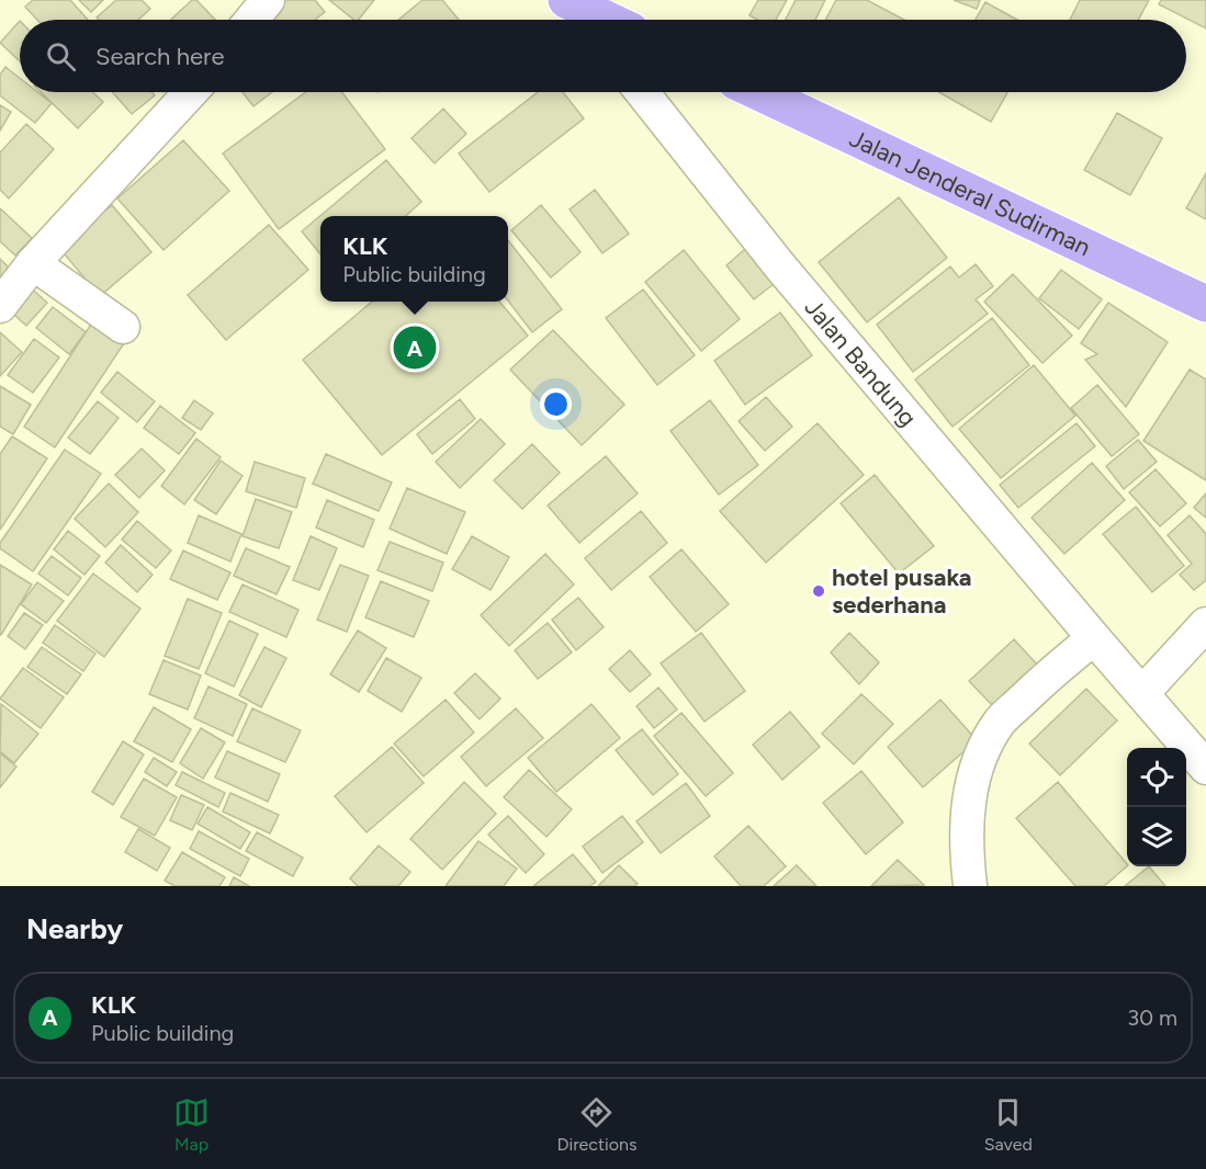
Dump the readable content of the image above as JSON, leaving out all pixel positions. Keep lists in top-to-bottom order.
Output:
{
  "streets": {
    "highway": ["Jalan Jenderal Sudirman"],
    "street": ["Jalan Bandung"]
  },
  "places": ["hotel pusaka sederhana"],
  "page": {
    "search": "Search here",
    "popup": ["KLK", "Public building"],
    "pins": "A",
    "heading": "Nearby",
    "list": [
      {
        "mark": "A",
        "name": "KLK",
        "note": "Public building",
        "value": "30 m"
      }
    ],
    "nav": ["Map", "Directions", "Saved"]
  }
}
